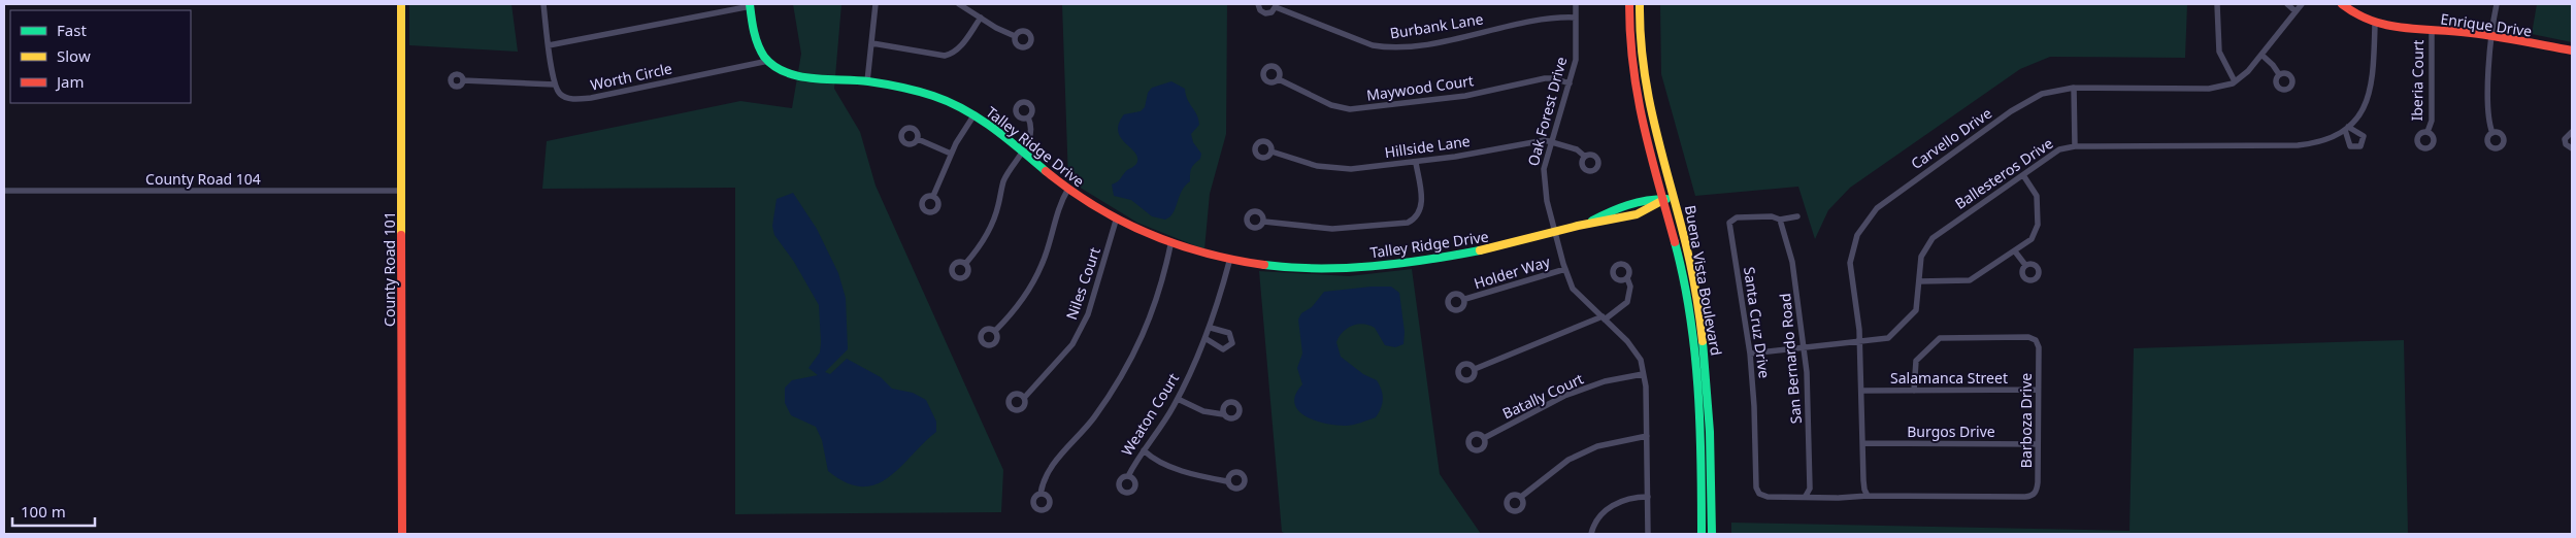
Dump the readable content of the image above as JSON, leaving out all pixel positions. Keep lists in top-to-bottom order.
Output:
{
  "streets": {
    "street": [
      "Enrique Drive",
      "Burbank Lane",
      "Worth Circle",
      "Iberia Court",
      "Maywood Court",
      "Oak Forest Drive",
      "Carvello Drive",
      "Talley Ridge Drive",
      "Hillside Lane",
      "Ballesteros Drive",
      "County Road 104",
      "County Road 101",
      "Holder Way",
      "Buena Vista Boulevard",
      "Niles Court",
      "Santa Cruz Drive",
      "San Bernardo Road",
      "Salamanca Street",
      "Batally Court",
      "Weaton Court",
      "Barboza Drive",
      "Burgos Drive"
    ]
  },
  "crossings": [
    ["Enrique Drive", "Iberia Court"],
    ["Enrique Drive", "Ballesteros Drive"],
    ["Burbank Lane", "Oak Forest Drive"],
    ["Worth Circle", "Talley Ridge Drive"],
    ["Maywood Court", "Oak Forest Drive"],
    ["Oak Forest Drive", "Talley Ridge Drive"],
    ["Oak Forest Drive", "Hillside Lane"],
    ["Oak Forest Drive", "Holder Way"],
    ["Oak Forest Drive", "Batally Court"],
    ["Carvello Drive", "Ballesteros Drive"],
    ["Carvello Drive", "Salamanca Street"],
    ["Carvello Drive", "Barboza Drive"],
    ["Carvello Drive", "Burgos Drive"],
    ["Talley Ridge Drive", "Buena Vista Boulevard"],
    ["Talley Ridge Drive", "Niles Court"],
    ["Talley Ridge Drive", "Weaton Court"],
    ["Ballesteros Drive", "Santa Cruz Drive"],
    ["Ballesteros Drive", "San Bernardo Road"],
    ["County Road 104", "County Road 101"],
    ["Santa Cruz Drive", "San Bernardo Road"],
    ["Salamanca Street", "Barboza Drive"],
    ["Barboza Drive", "Burgos Drive"]
  ],
  "legend": ["Fast", "Slow", "Jam"],
  "scale_bar": "100 m"
}
